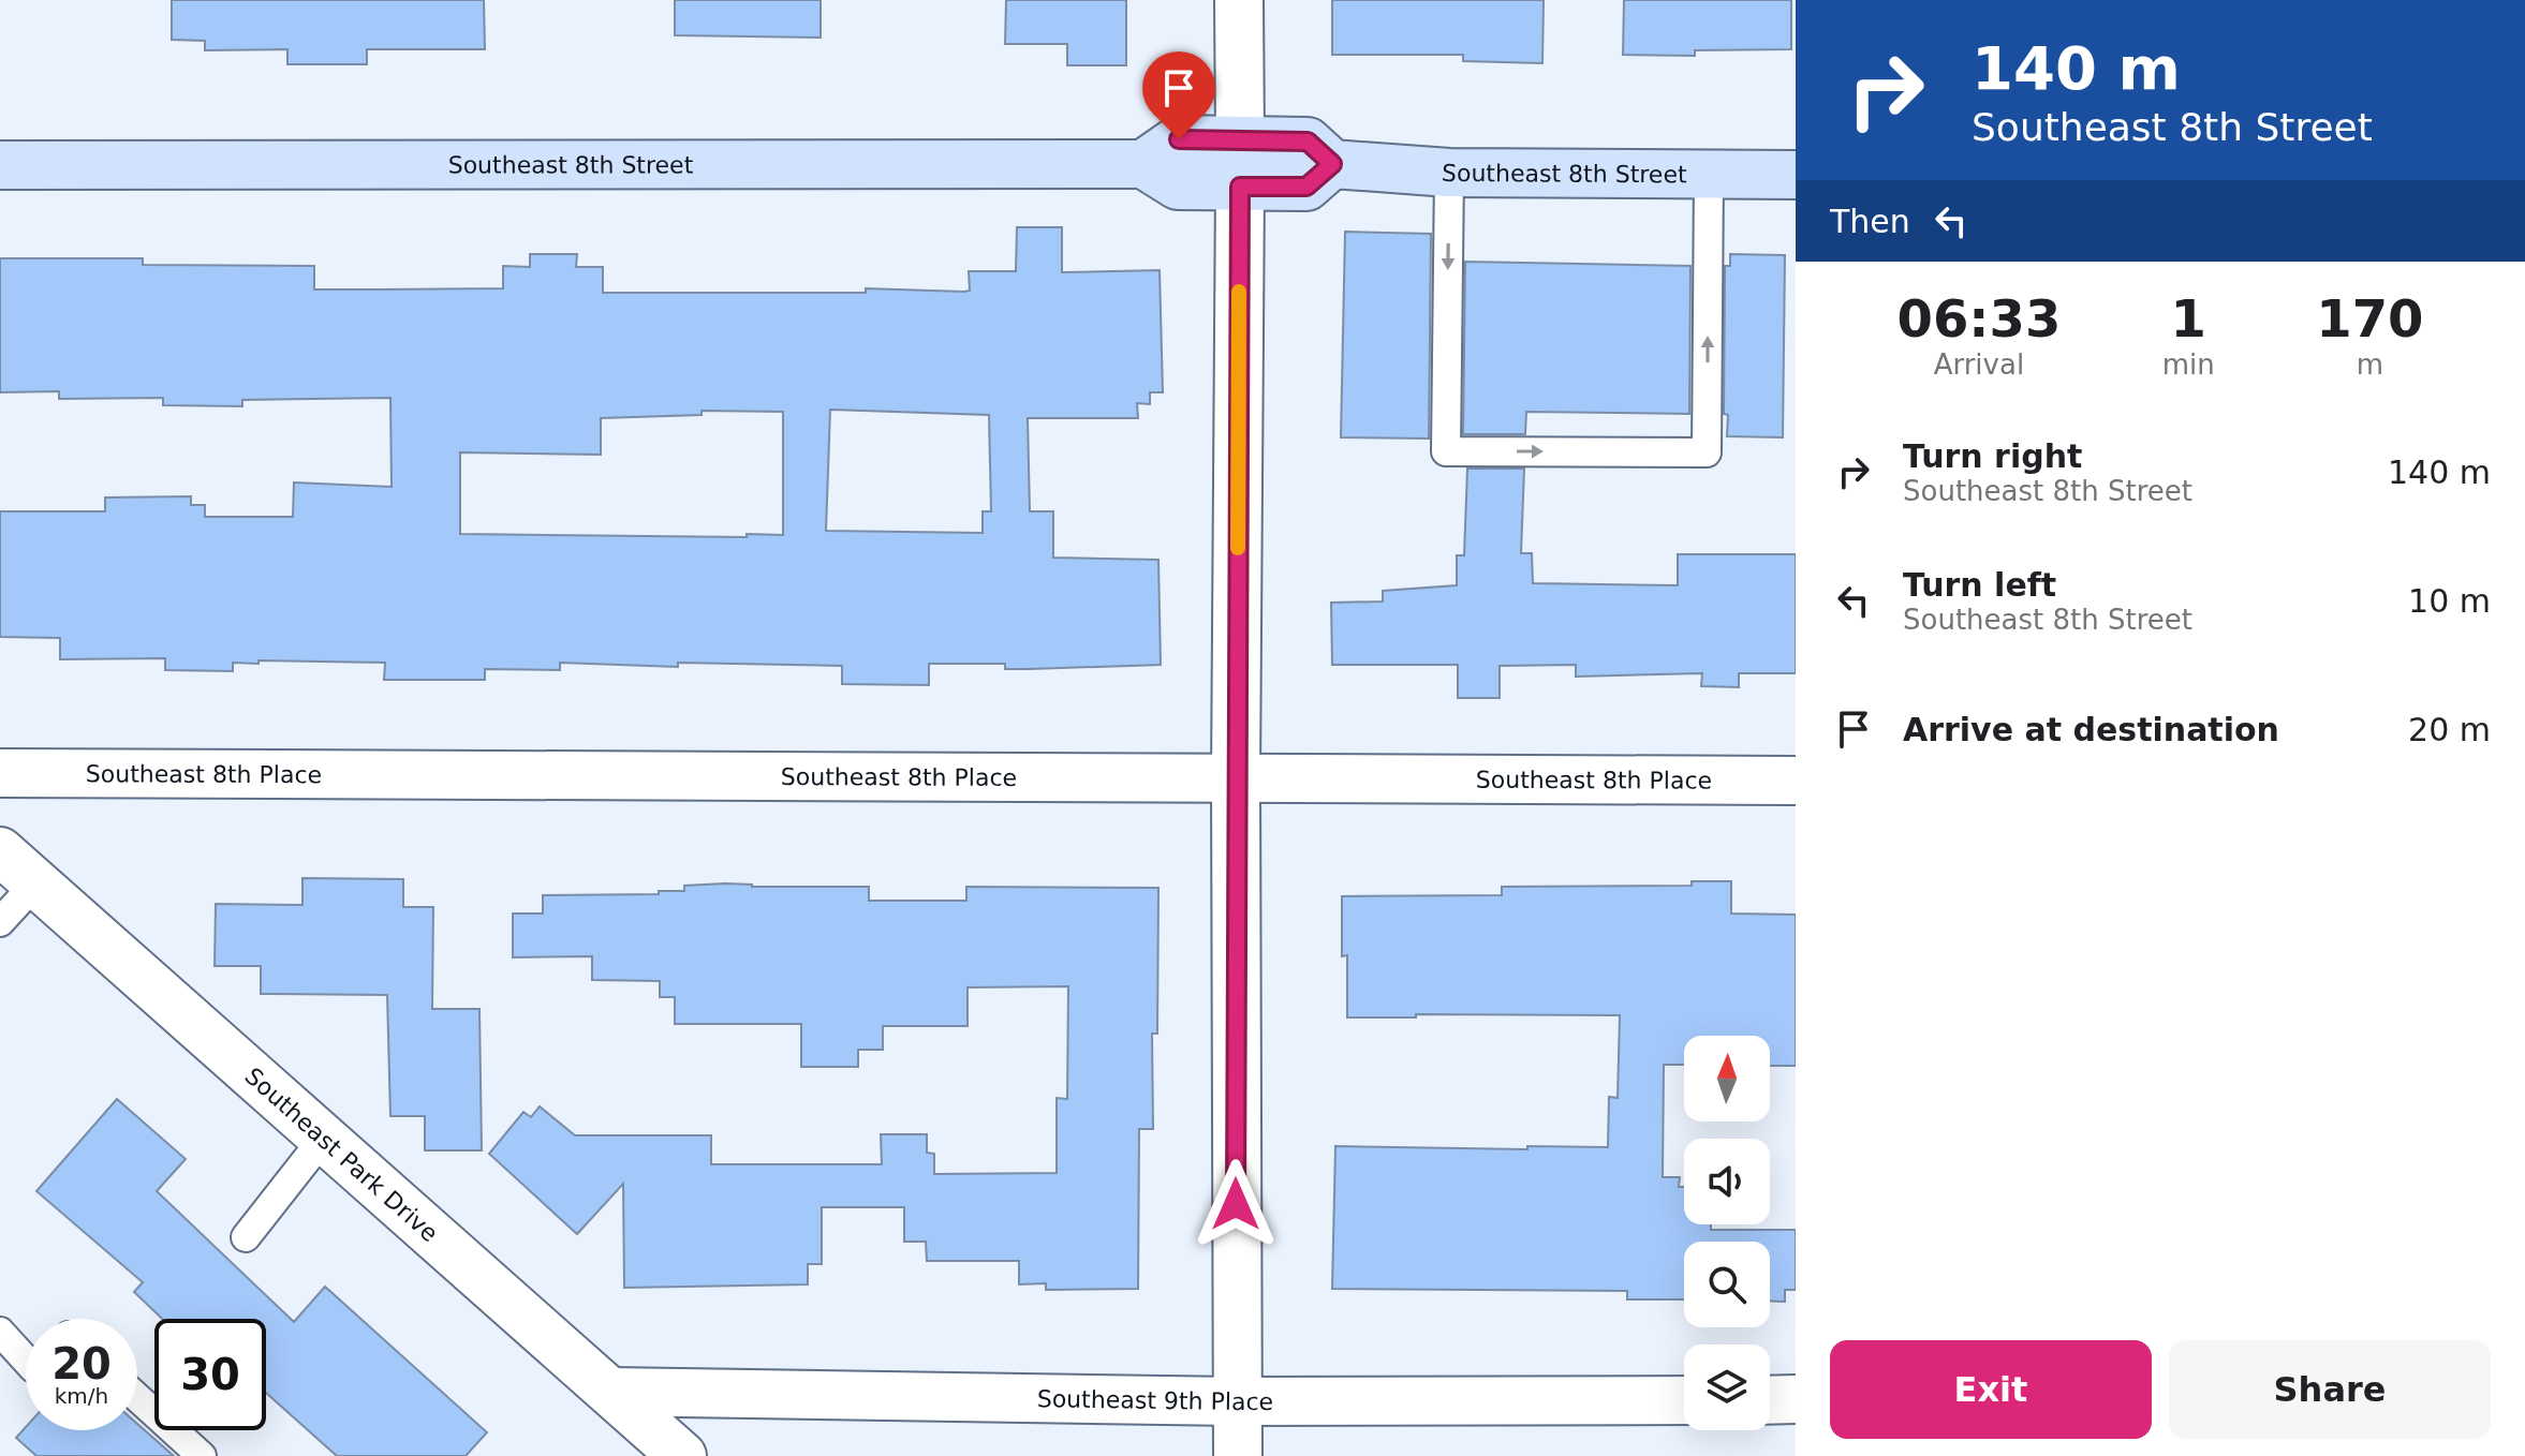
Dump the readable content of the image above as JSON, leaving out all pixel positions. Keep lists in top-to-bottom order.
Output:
{
  "streets": {
    "street": [
      "Southeast 8th Street",
      "Southeast 8th Place",
      "Southeast Park Drive",
      "Southeast 9th Place"
    ]
  },
  "crossings": [
    ["Southeast Park Drive", "Southeast 9th Place"]
  ],
  "north": "top",
  "page": {
    "turn": ["140 m", "Southeast 8th Street"],
    "then": "Then",
    "eta": [
      "06:33",
      "Arrival",
      "1",
      "min",
      "170",
      "m"
    ],
    "list": [
      {
        "name": "Turn right",
        "note": "Southeast 8th Street",
        "value": "140 m"
      },
      {
        "name": "Turn left",
        "note": "Southeast 8th Street",
        "value": "10 m"
      },
      {
        "name": "Arrive at destination",
        "value": "20 m"
      }
    ],
    "speed": "20 km/h",
    "limit": "30",
    "buttons": ["Exit", "Share"]
  }
}
